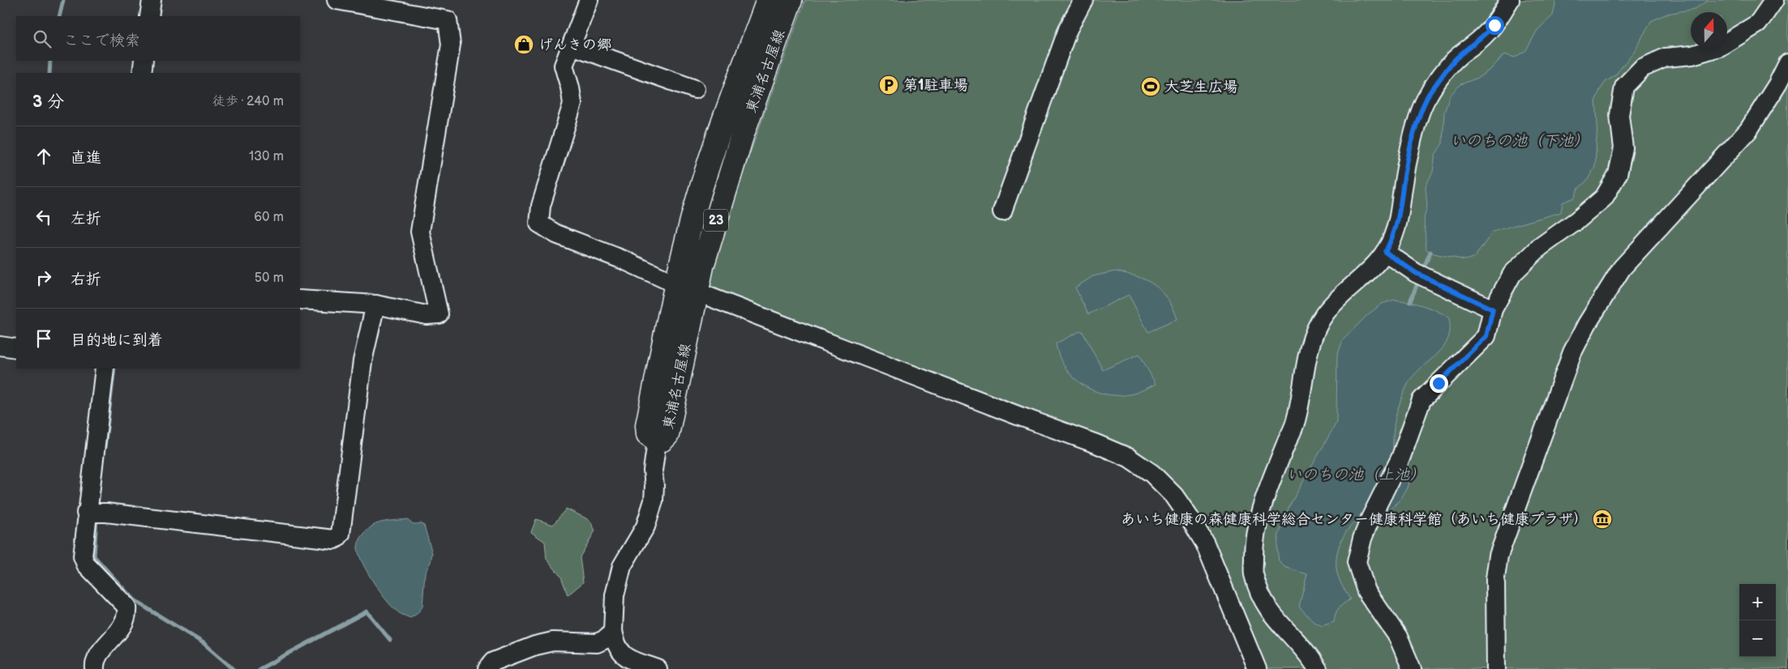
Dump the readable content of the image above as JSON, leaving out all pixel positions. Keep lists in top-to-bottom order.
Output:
{
  "streets": {
    "main road": ["東浦名古屋線", "23"]
  },
  "water": ["いのちの池（下池）", "いのちの池（上池）"],
  "places": {
    "shop": ["げんきの郷"],
    "parking": ["第1駐車場"],
    "sports": ["大芝生広場"],
    "museum": ["あいち健康の森健康科学総合センター健康科学館（あいち健康プラザ）"]
  },
  "north": "top",
  "page": {
    "search": "ここで検索",
    "heading": ["3 分", "徒歩 · 240 m"],
    "list": [
      ["直進", "130 m"],
      ["左折", "60 m"],
      ["右折", "50 m"],
      "目的地に到着"
    ],
    "map_buttons": ["+", "−"]
  }
}
